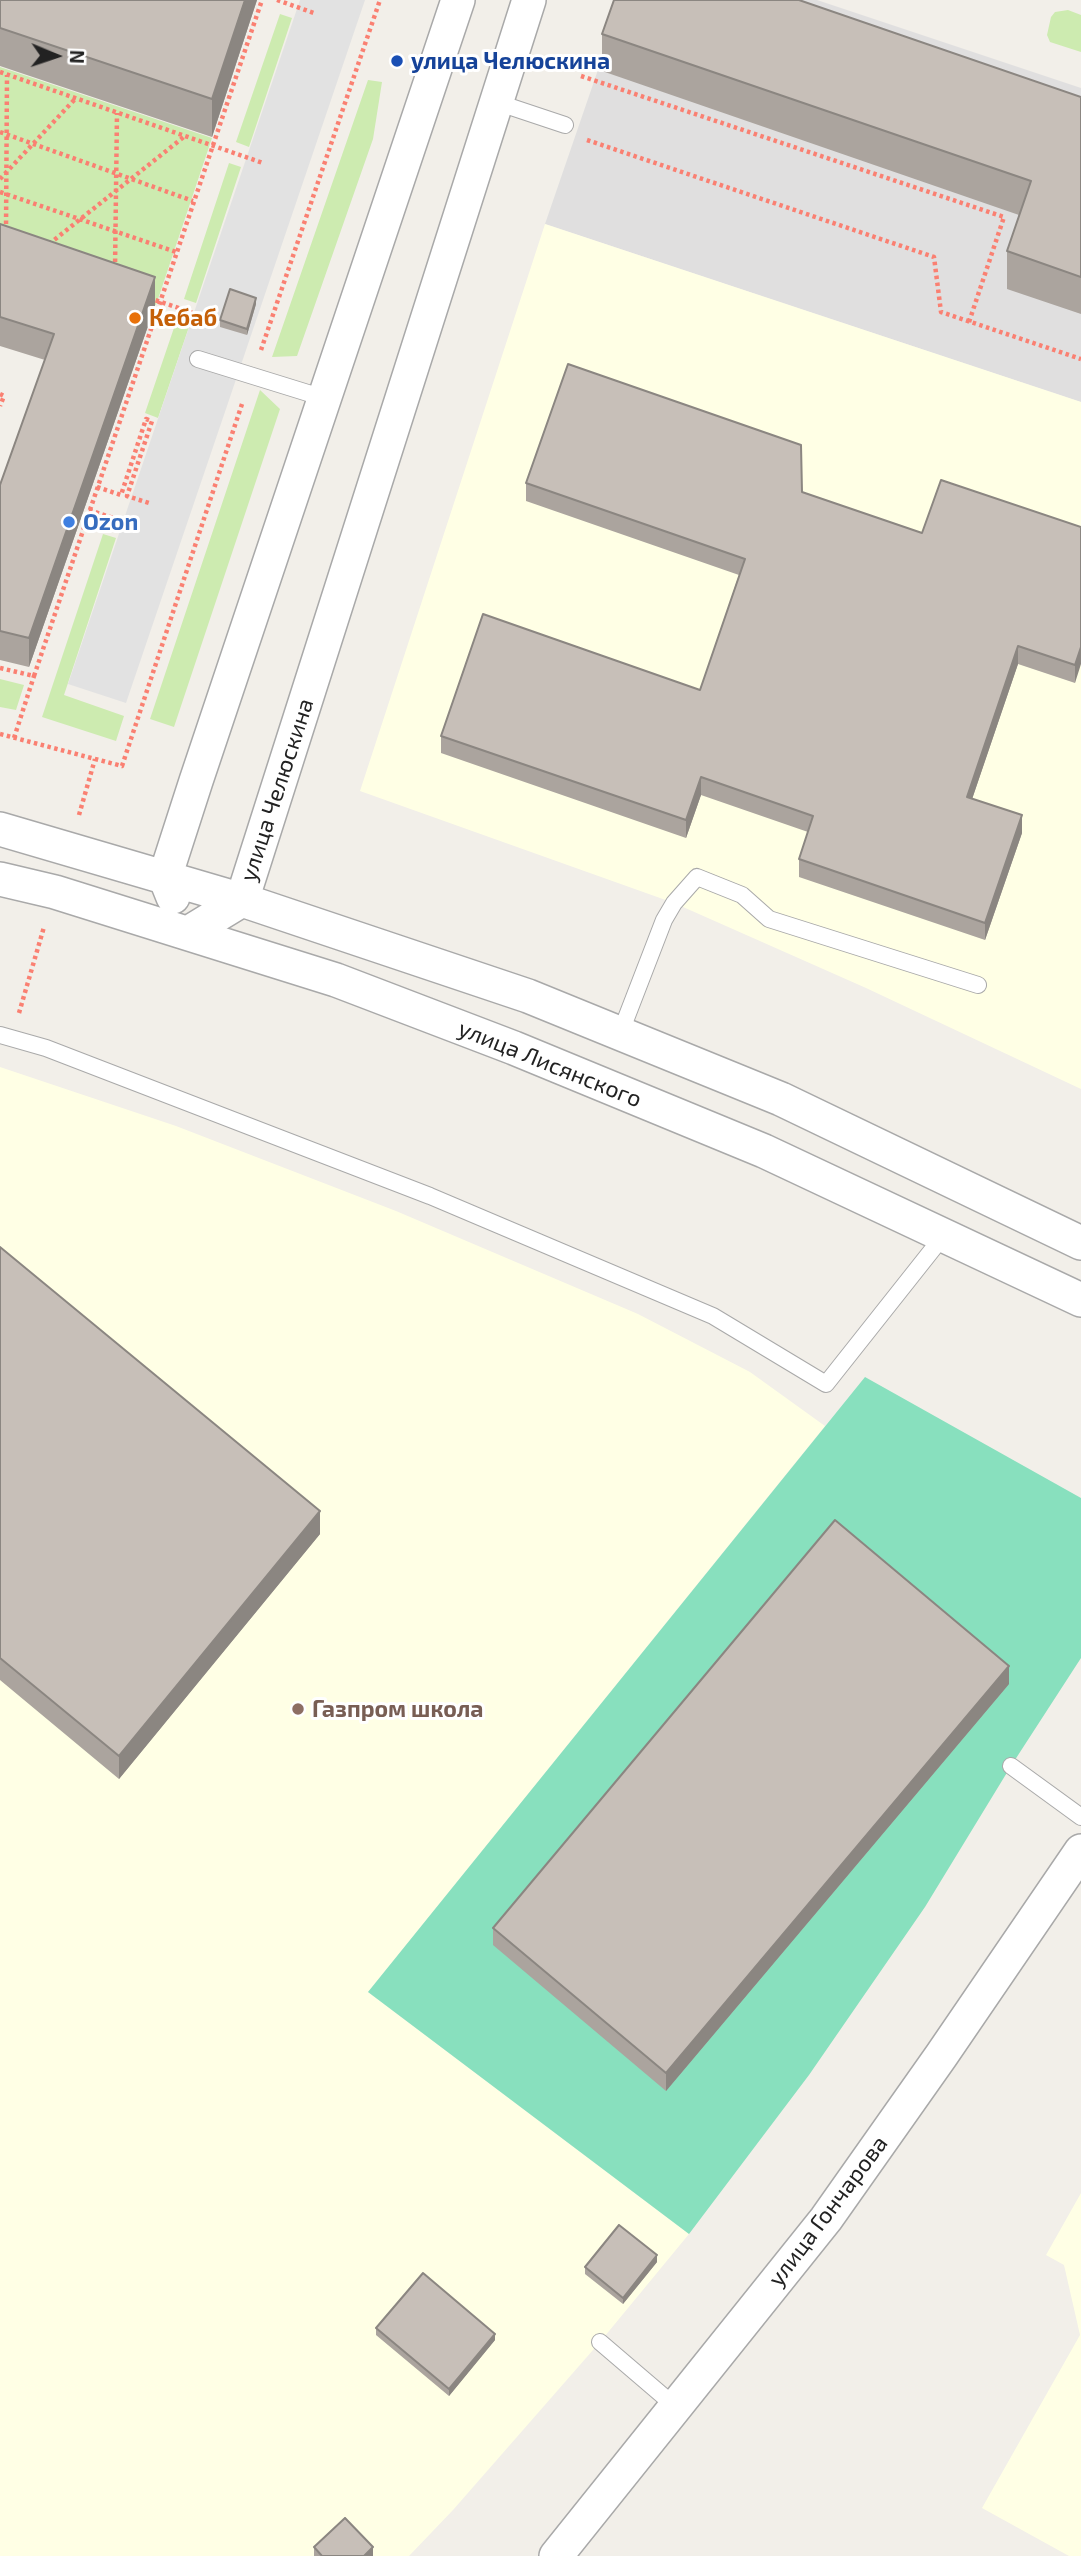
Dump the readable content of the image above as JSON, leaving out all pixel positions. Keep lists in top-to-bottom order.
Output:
{
  "streets": {
    "street": ["улица Челюскина", "улица Лисянского", "улица Гончарова"]
  },
  "crossings": [
    ["улица Челюскина", "улица Лисянского"]
  ],
  "places": [
    "улица Челюскина",
    "Кебаб",
    "Ozon",
    "Газпром школа"
  ],
  "north": "right"
}
